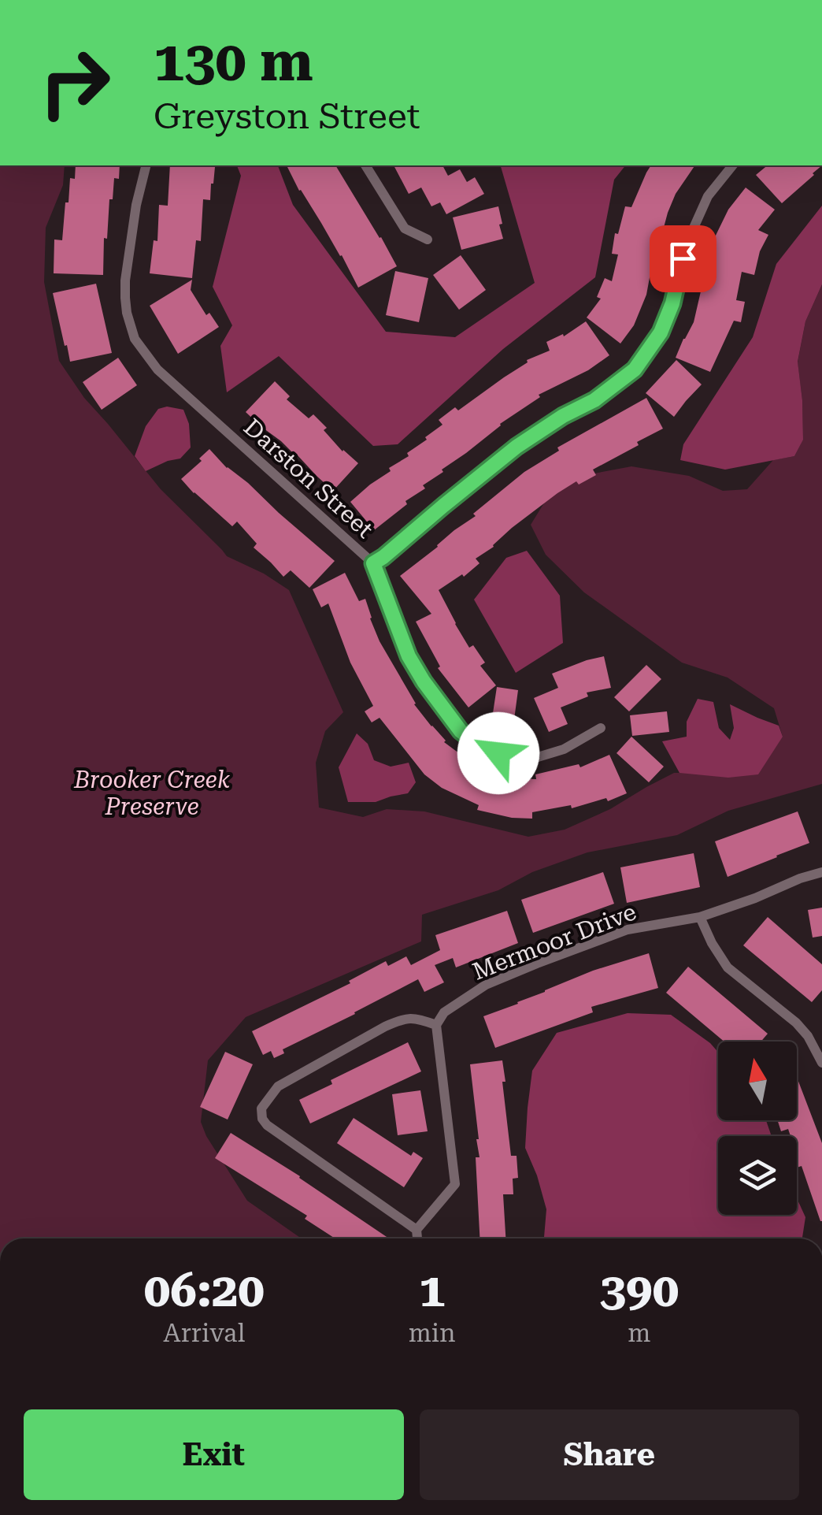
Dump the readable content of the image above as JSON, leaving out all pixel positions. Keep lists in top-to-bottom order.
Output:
{
  "streets": {
    "street": ["Darston Street", "Mermoor Drive"]
  },
  "parks": ["Brooker Creek Preserve"],
  "north": "top",
  "page": {
    "turn": ["130 m", "Greyston Street"],
    "eta": [
      "06:20",
      "Arrival",
      "1",
      "min",
      "390",
      "m"
    ],
    "buttons": ["Exit", "Share"]
  }
}
